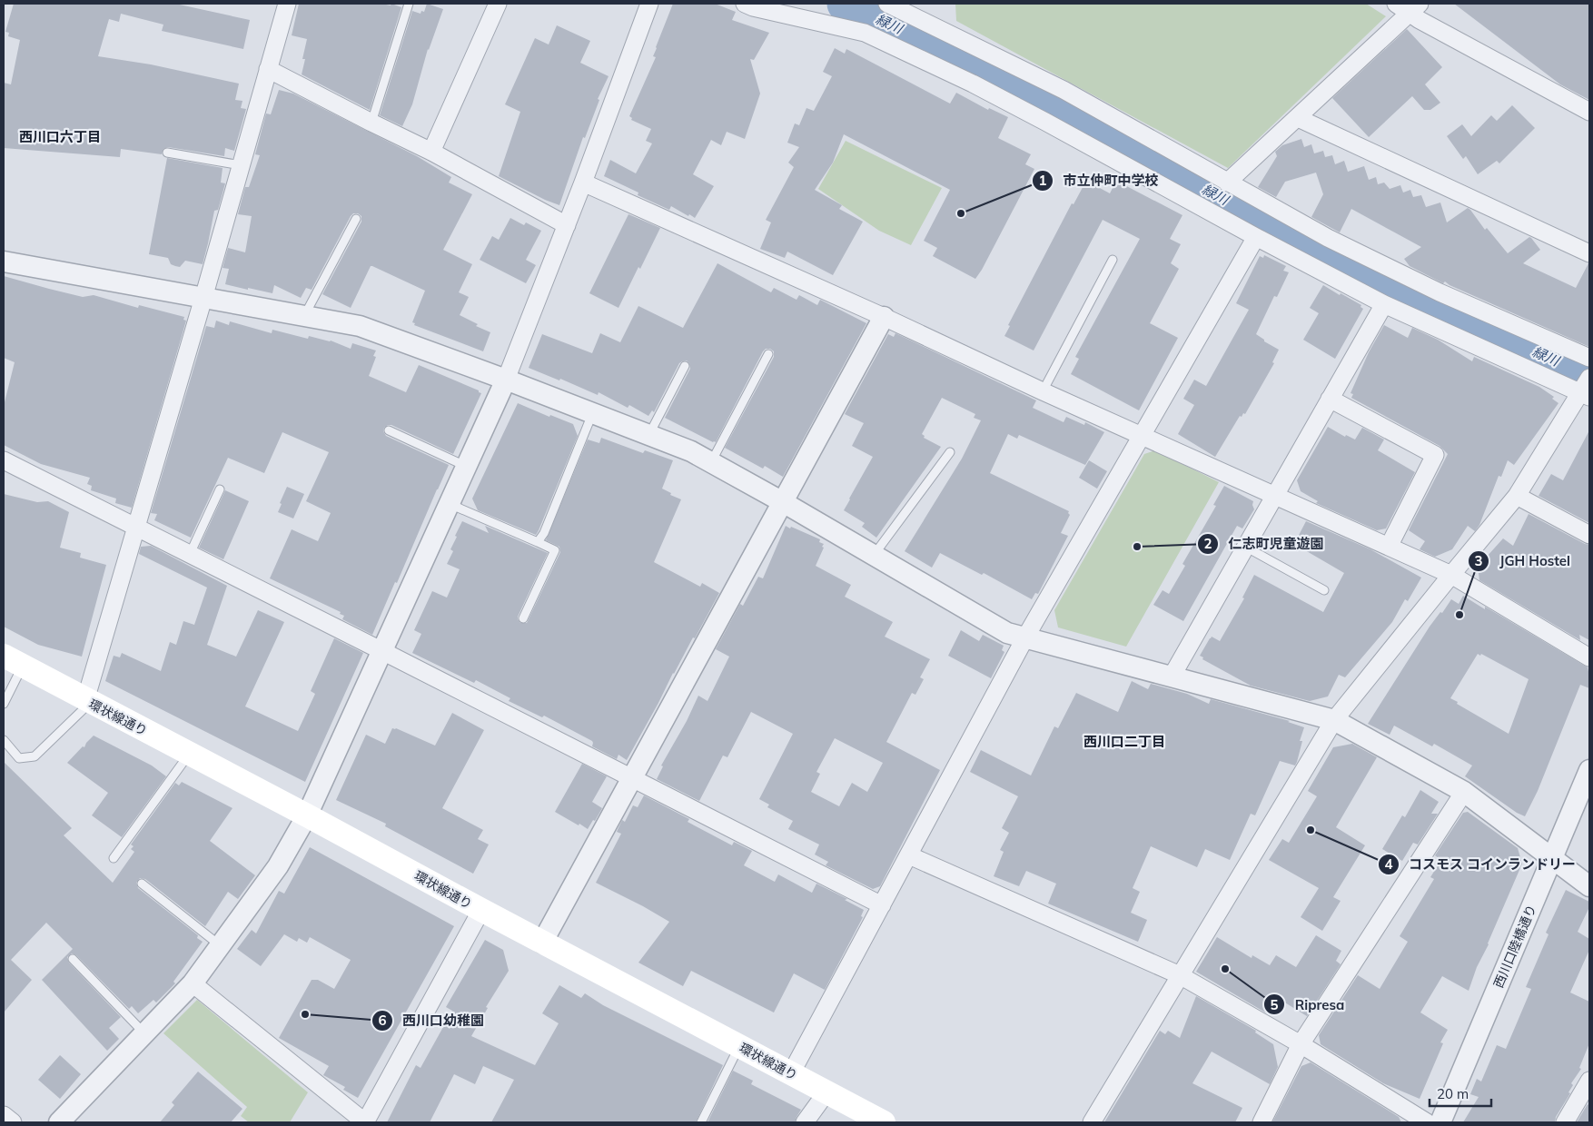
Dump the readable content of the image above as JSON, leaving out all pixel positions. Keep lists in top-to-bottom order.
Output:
{
  "streets": {
    "main road": ["環状線通り"],
    "street": ["西川口陸橋通り"]
  },
  "districts": ["西川口六丁目", "西川口二丁目"],
  "water": ["緑川"],
  "places": [
    "市立仲町中学校",
    "仁志町児童遊園",
    "JGH Hostel",
    "コスモス コインランドリー",
    "Ripresa",
    "西川口幼稚園"
  ],
  "scale_bar": "20 m"
}
